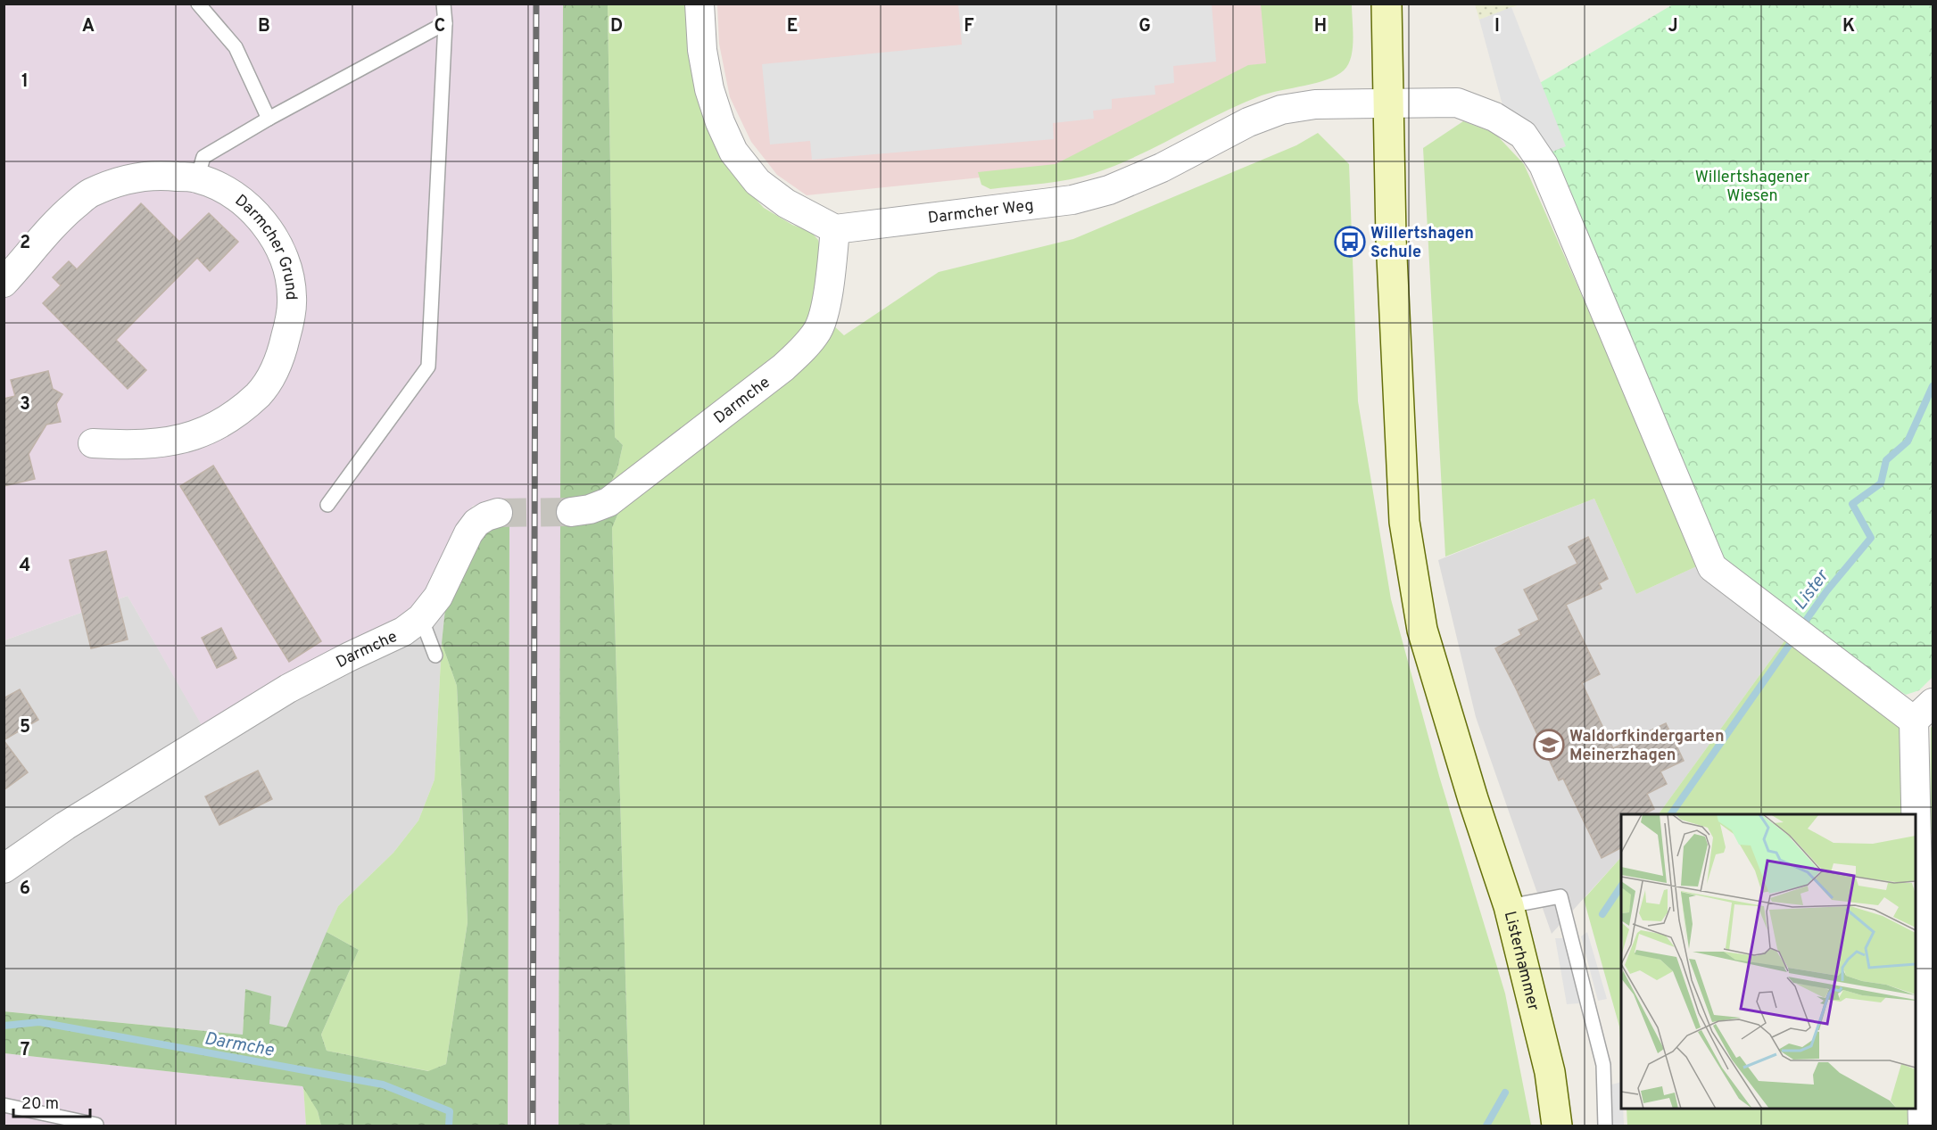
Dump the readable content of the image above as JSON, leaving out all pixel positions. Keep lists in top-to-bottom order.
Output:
{
  "streets": {
    "main road": ["Listerhammer"],
    "street": ["Darmcher Weg", "Darmcher Grund", "Darmche"]
  },
  "crossings": [
    ["Darmcher Weg", "Darmche"],
    ["Darmcher Weg", "Listerhammer"]
  ],
  "water": ["Lister", "Darmche"],
  "parks": ["Willertshagener Wiesen"],
  "places": {
    "bus stop": ["Willertshagen Schule"],
    "school or university": ["Waldorfkindergarten Meinerzhagen"]
  },
  "scale_bar": "20 m",
  "grid": {
    "columns": [
      "A",
      "B",
      "C",
      "D",
      "E",
      "F",
      "G",
      "H",
      "I",
      "J",
      "K"
    ],
    "rows": [
      "1",
      "2",
      "3",
      "4",
      "5",
      "6",
      "7"
    ]
  }
}
